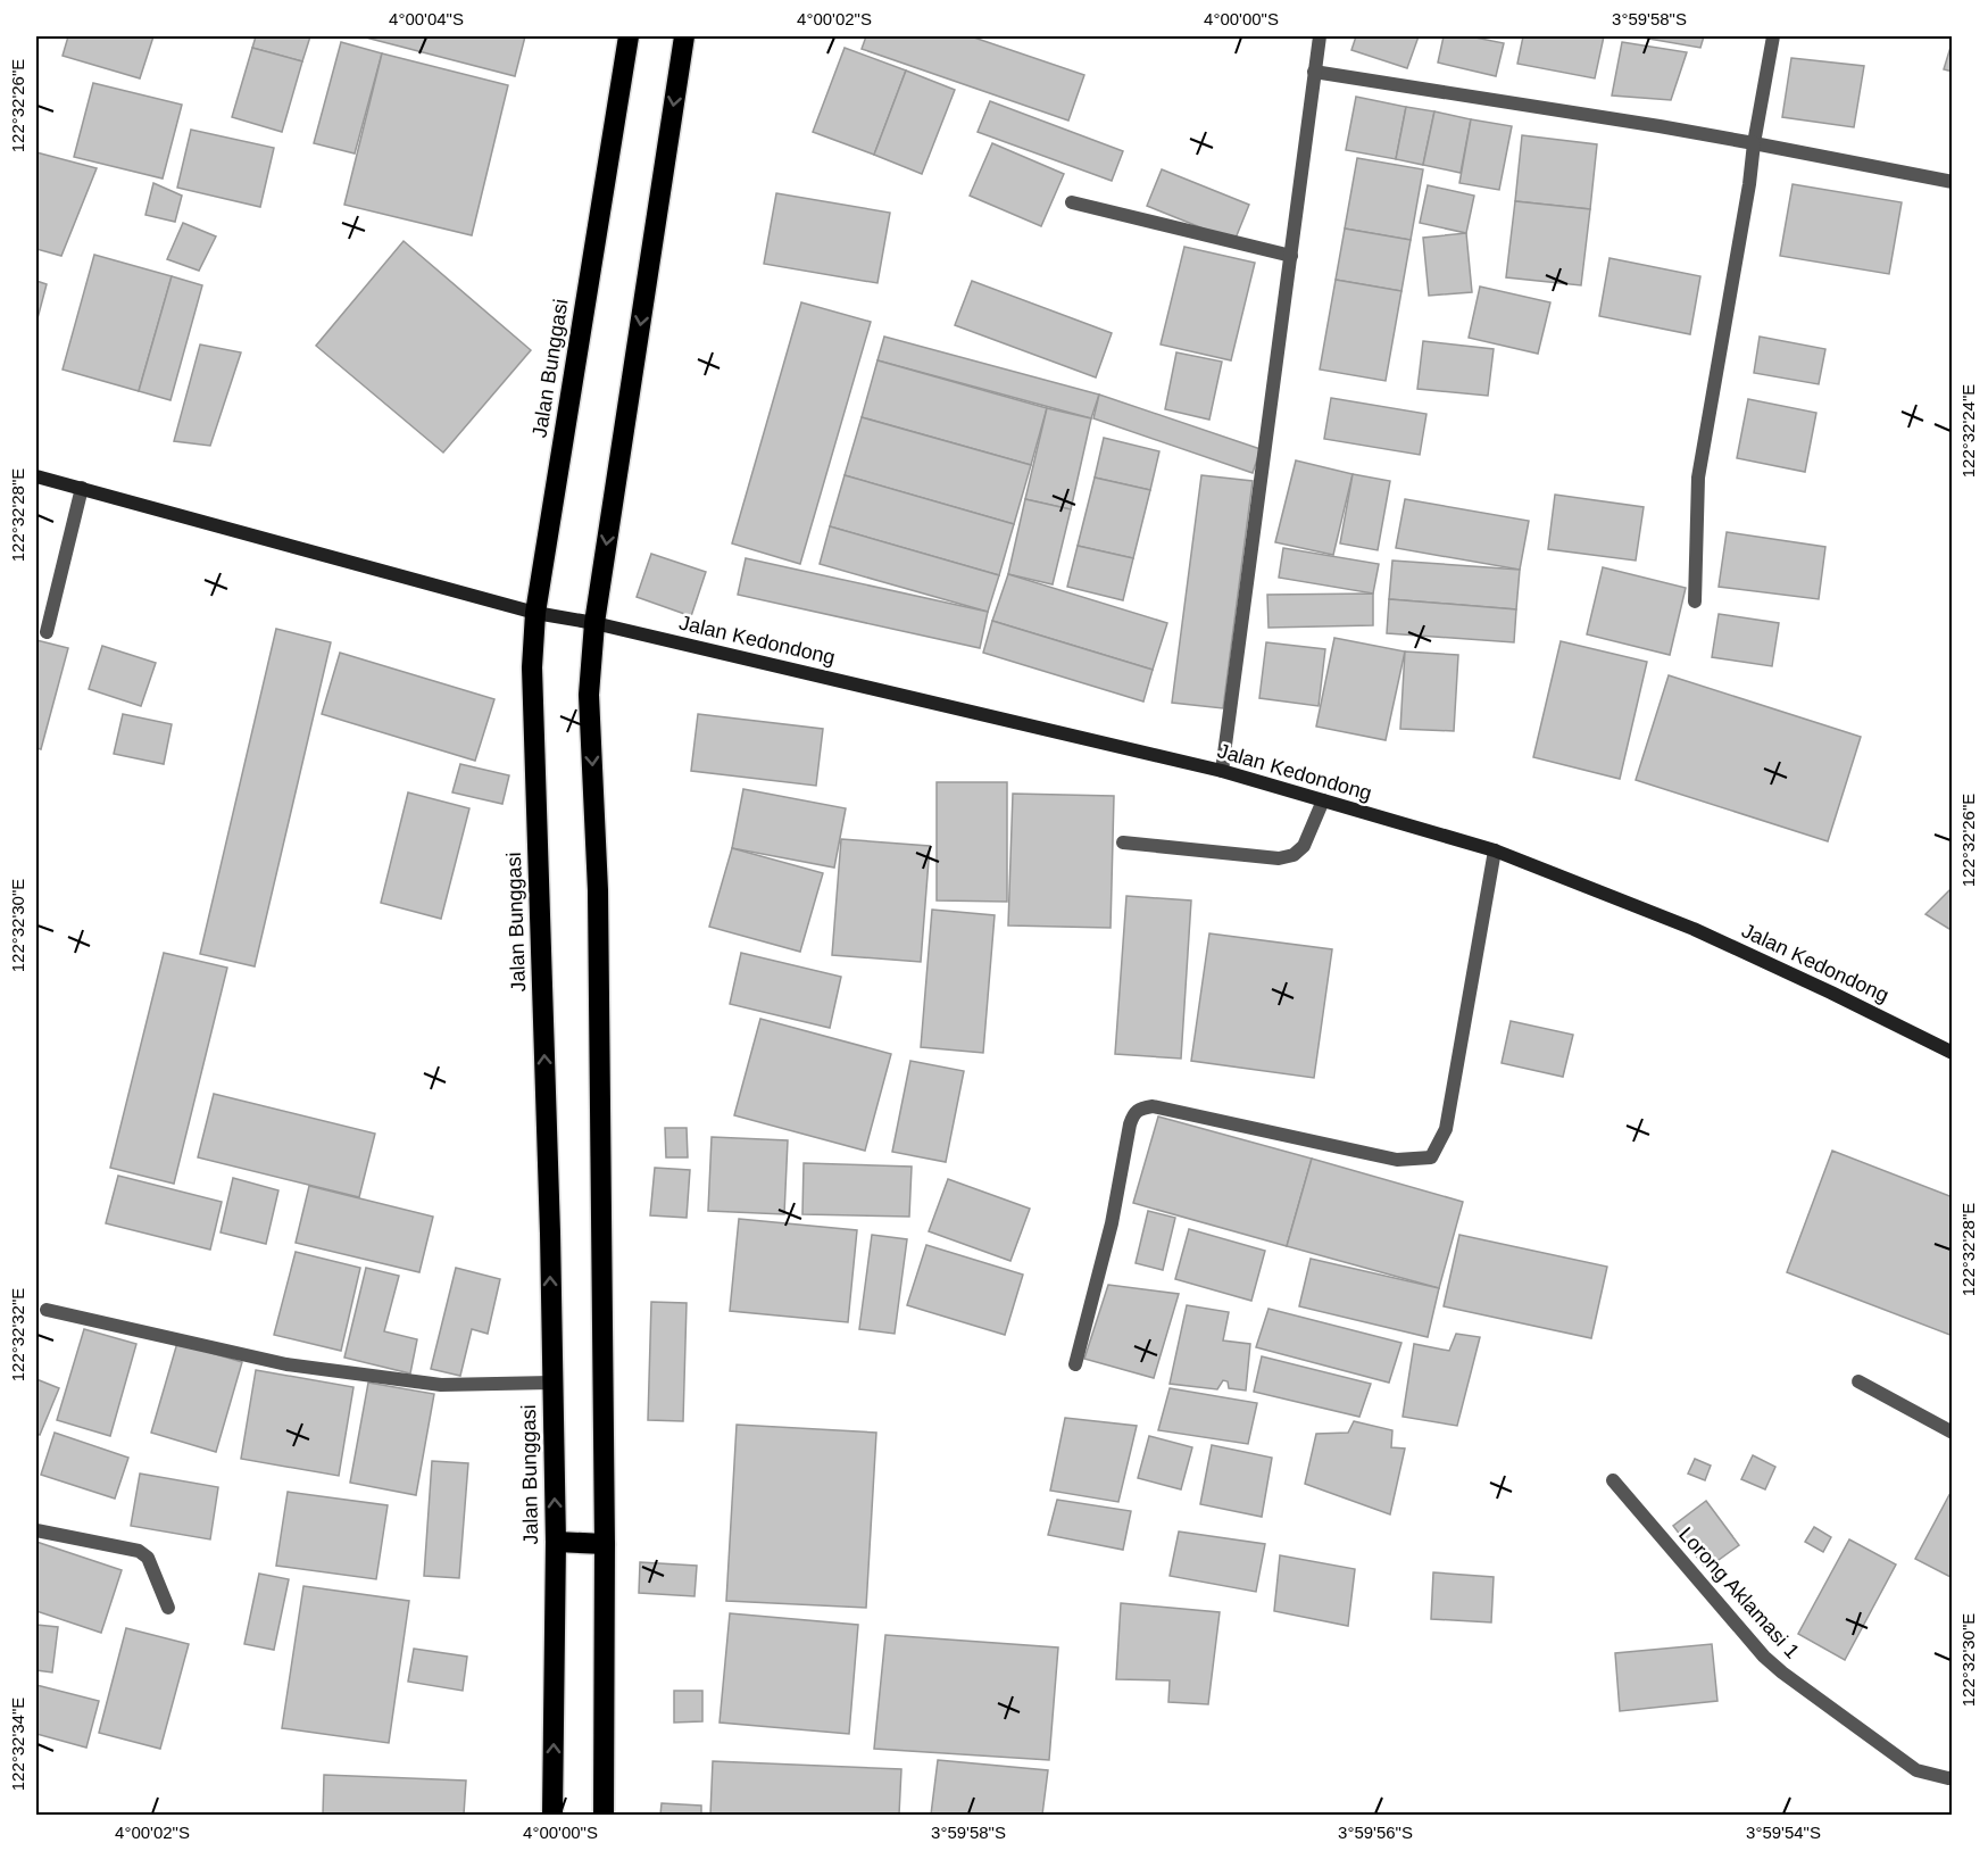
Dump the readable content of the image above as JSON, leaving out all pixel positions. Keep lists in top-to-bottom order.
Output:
{
  "streets": {
    "highway": ["Jalan Bunggasi"],
    "street": ["Jalan Kedondong", "Lorong Aklamasi 1"]
  },
  "crossings": [
    ["Jalan Bunggasi", "Jalan Kedondong"]
  ],
  "coordinates": [
    "4°00'04\"S",
    "4°00'02\"S",
    "4°00'00\"S",
    "3°59'58\"S",
    "122°32'26\"E",
    "122°32'24\"E",
    "122°32'28\"E",
    "122°32'30\"E",
    "122°32'32\"E",
    "122°32'34\"E",
    "3°59'56\"S",
    "3°59'54\"S"
  ]
}
